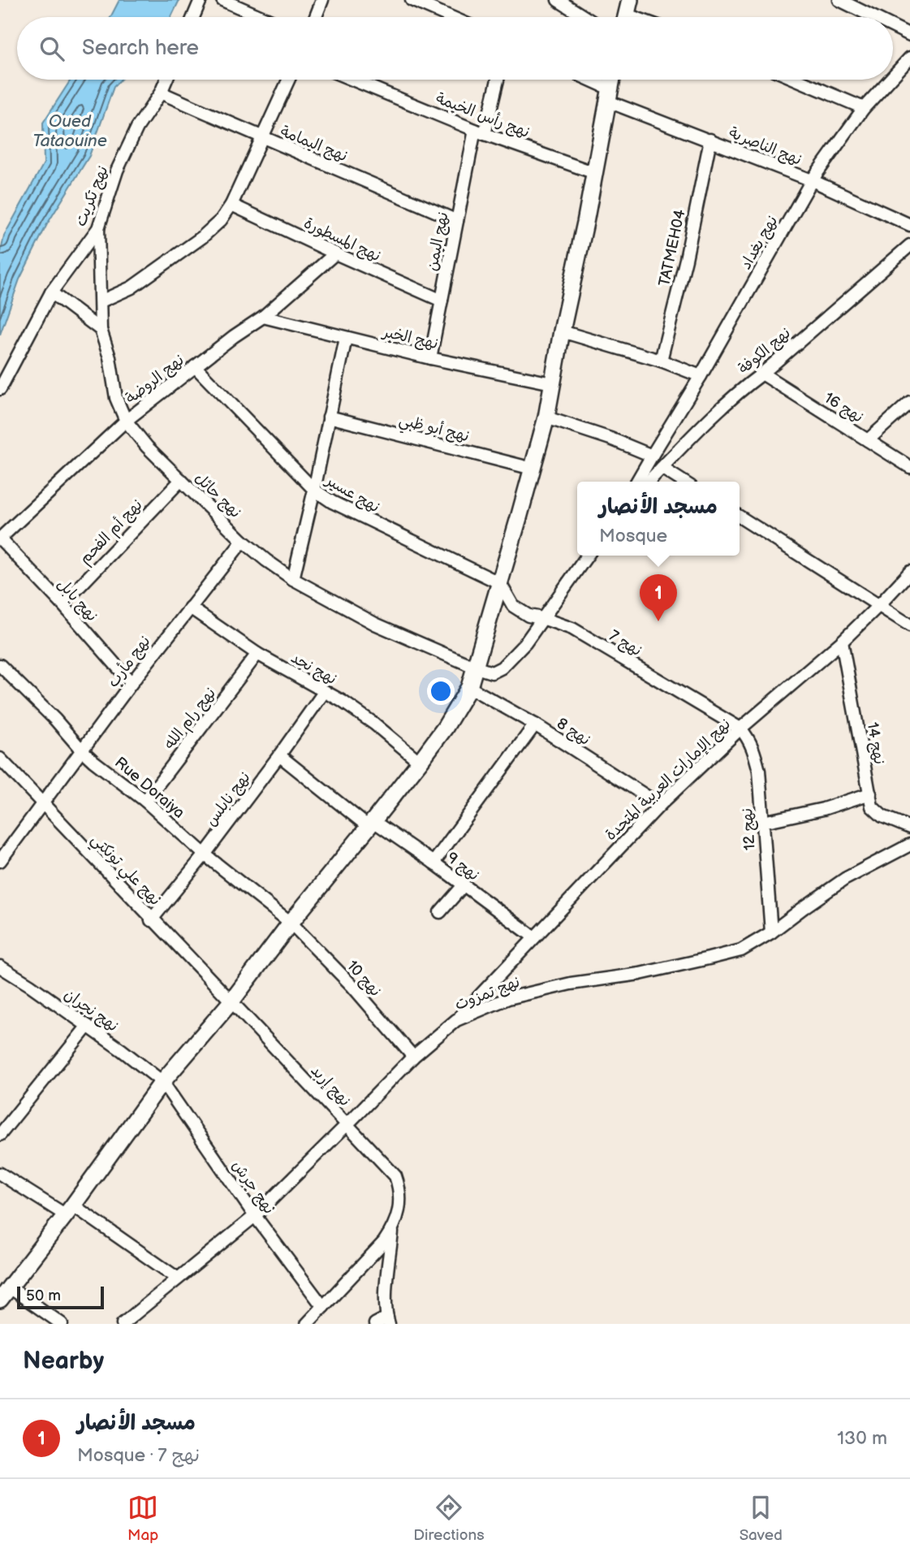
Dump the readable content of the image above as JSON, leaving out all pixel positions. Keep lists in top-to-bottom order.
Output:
{
  "streets": {
    "street": [
      "نهج رأس الخيمة",
      "نهج اليمامة",
      "نهج الناصرية",
      "نهج تكريت",
      "نهج المسطورة",
      "نهج اليمن",
      "نهج بغداد",
      "TATMEH04",
      "نهج الخبر",
      "نهج الكوفة",
      "نهج الروضة",
      "نهج 16",
      "نهج أبو ظبي",
      "نهج عسير",
      "نهج حائل",
      "نهج أم الفحم",
      "نهج بابل",
      "نهج 7",
      "نهج مأرب",
      "نهج نجد",
      "نهج رام الله",
      "نهج 8",
      "نهج 14",
      "نهج الإمارات العربية المتحدة",
      "Rue Doraiya",
      "نهج نابلس",
      "نهج 12",
      "نهج 9",
      "نهج علي تونكتي",
      "نهج 10",
      "نهج تمزوت",
      "نهج نجران",
      "نهج إربد",
      "نهج جرش"
    ]
  },
  "crossings": [
    ["نهج رأس الخيمة", "نهج اليمن"],
    ["نهج اليمامة", "نهج تكريت"],
    ["نهج اليمامة", "نهج اليمن"],
    ["نهج الناصرية", "نهج بغداد"],
    ["نهج الناصرية", "TATMEH04"],
    ["نهج تكريت", "نهج حائل"],
    ["نهج المسطورة", "نهج اليمن"],
    ["نهج المسطورة", "نهج الروضة"],
    ["نهج اليمن", "نهج الخبر"],
    ["نهج الخبر", "نهج الروضة"],
    ["نهج الكوفة", "نهج 16"],
    ["نهج الروضة", "نهج عسير"],
    ["نهج الروضة", "نهج حائل"],
    ["نهج الروضة", "نهج بابل"],
    ["نهج عسير", "نهج 7"],
    ["نهج حائل", "نهج أم الفحم"],
    ["نهج حائل", "نهج مأرب"],
    ["نهج أم الفحم", "نهج بابل"],
    ["نهج بابل", "نهج مأرب"],
    ["نهج 7", "نهج الإمارات العربية المتحدة"],
    ["نهج 7", "نهج 12"],
    ["نهج مأرب", "نهج نجد"],
    ["نهج مأرب", "Rue Doraiya"],
    ["نهج مأرب", "نهج علي تونكتي"],
    ["نهج نجد", "نهج رام الله"],
    ["نهج نجد", "نهج نابلس"],
    ["نهج رام الله", "Rue Doraiya"],
    ["نهج 8", "نهج الإمارات العربية المتحدة"],
    ["نهج 14", "نهج الإمارات العربية المتحدة"],
    ["نهج الإمارات العربية المتحدة", "نهج 12"],
    ["نهج الإمارات العربية المتحدة", "نهج 9"],
    ["نهج الإمارات العربية المتحدة", "نهج تمزوت"],
    ["Rue Doraiya", "نهج نابلس"],
    ["Rue Doraiya", "نهج 10"],
    ["نهج نابلس", "نهج 9"],
    ["نهج نابلس", "نهج علي تونكتي"],
    ["نهج 12", "نهج تمزوت"],
    ["نهج علي تونكتي", "نهج إربد"],
    ["نهج 10", "نهج تمزوت"],
    ["نهج تمزوت", "نهج إربد"],
    ["نهج تمزوت", "نهج جرش"],
    ["نهج نجران", "نهج جرش"]
  ],
  "water": ["Oued Tataouine"],
  "scale_bar": "50 m",
  "page": {
    "search": "Search here",
    "popup": ["مسجد الأنصار", "Mosque"],
    "pins": "1",
    "scale": "50 m",
    "heading": "Nearby",
    "list": [
      {
        "mark": "1",
        "name": "مسجد الأنصار",
        "note": "Mosque · نهج 7",
        "value": "130 m"
      }
    ],
    "nav": ["Map", "Directions", "Saved"]
  }
}
